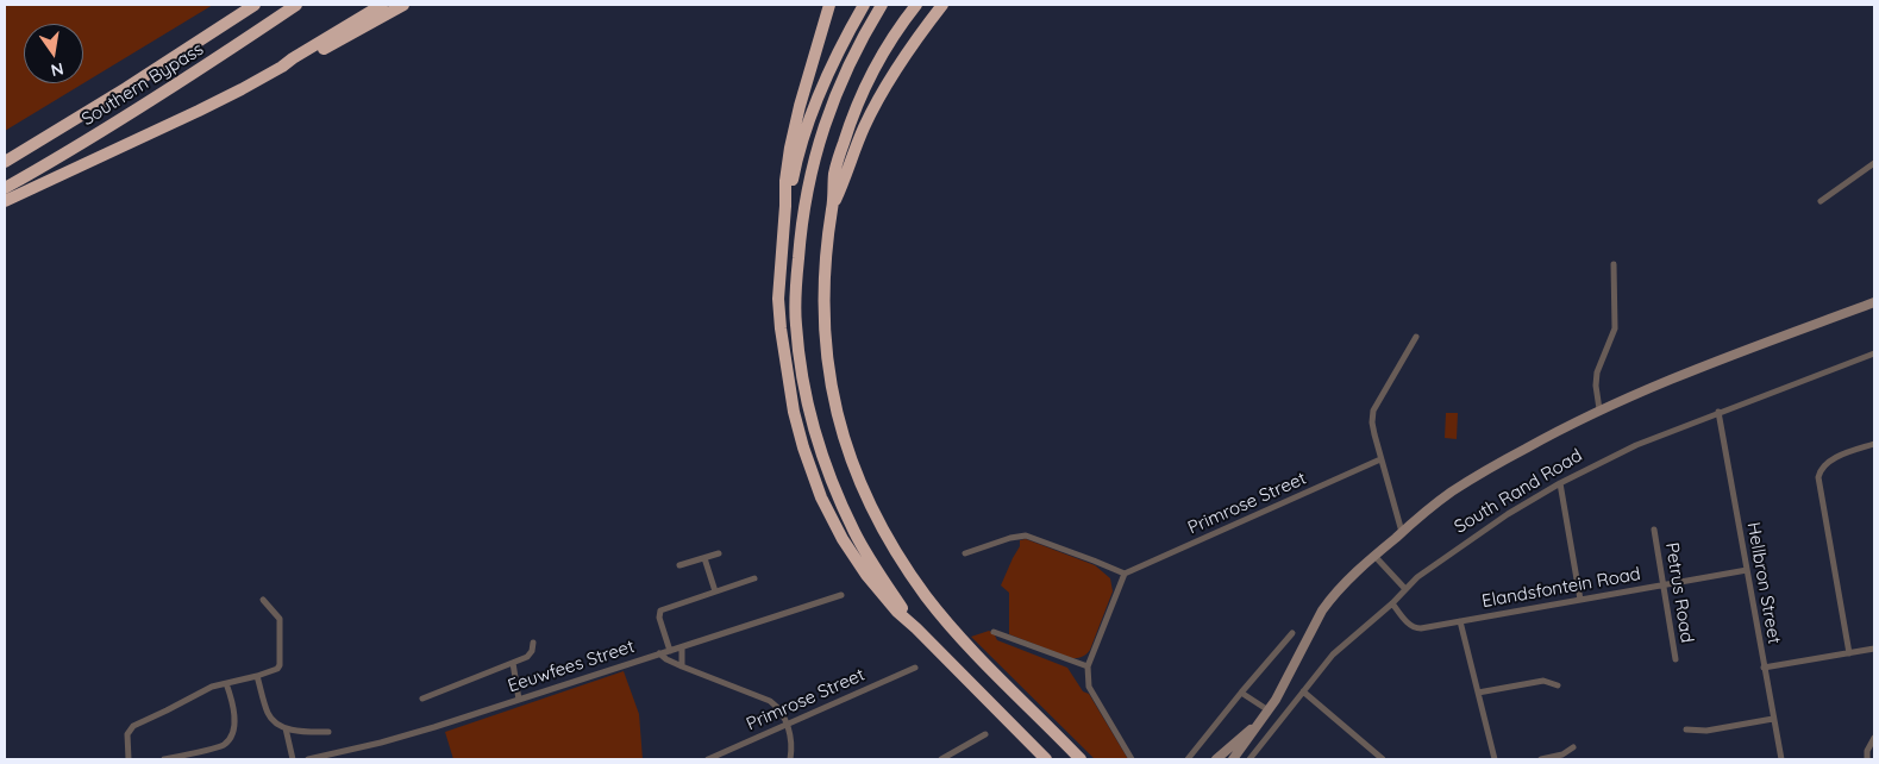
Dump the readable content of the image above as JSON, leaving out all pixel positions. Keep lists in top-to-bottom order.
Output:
{
  "streets": {
    "highway": ["Southern Bypass"],
    "main road": ["South Rand Road"],
    "street": [
      "Primrose Street",
      "Hellbron Street",
      "Elandsfontein Road",
      "Petrus Road",
      "Eeuwfees Street"
    ]
  },
  "crossings": [
    ["South Rand Road", "Hellbron Street"],
    ["South Rand Road", "Elandsfontein Road"],
    ["Hellbron Street", "Elandsfontein Road"],
    ["Elandsfontein Road", "Petrus Road"]
  ],
  "north": "bottom"
}
